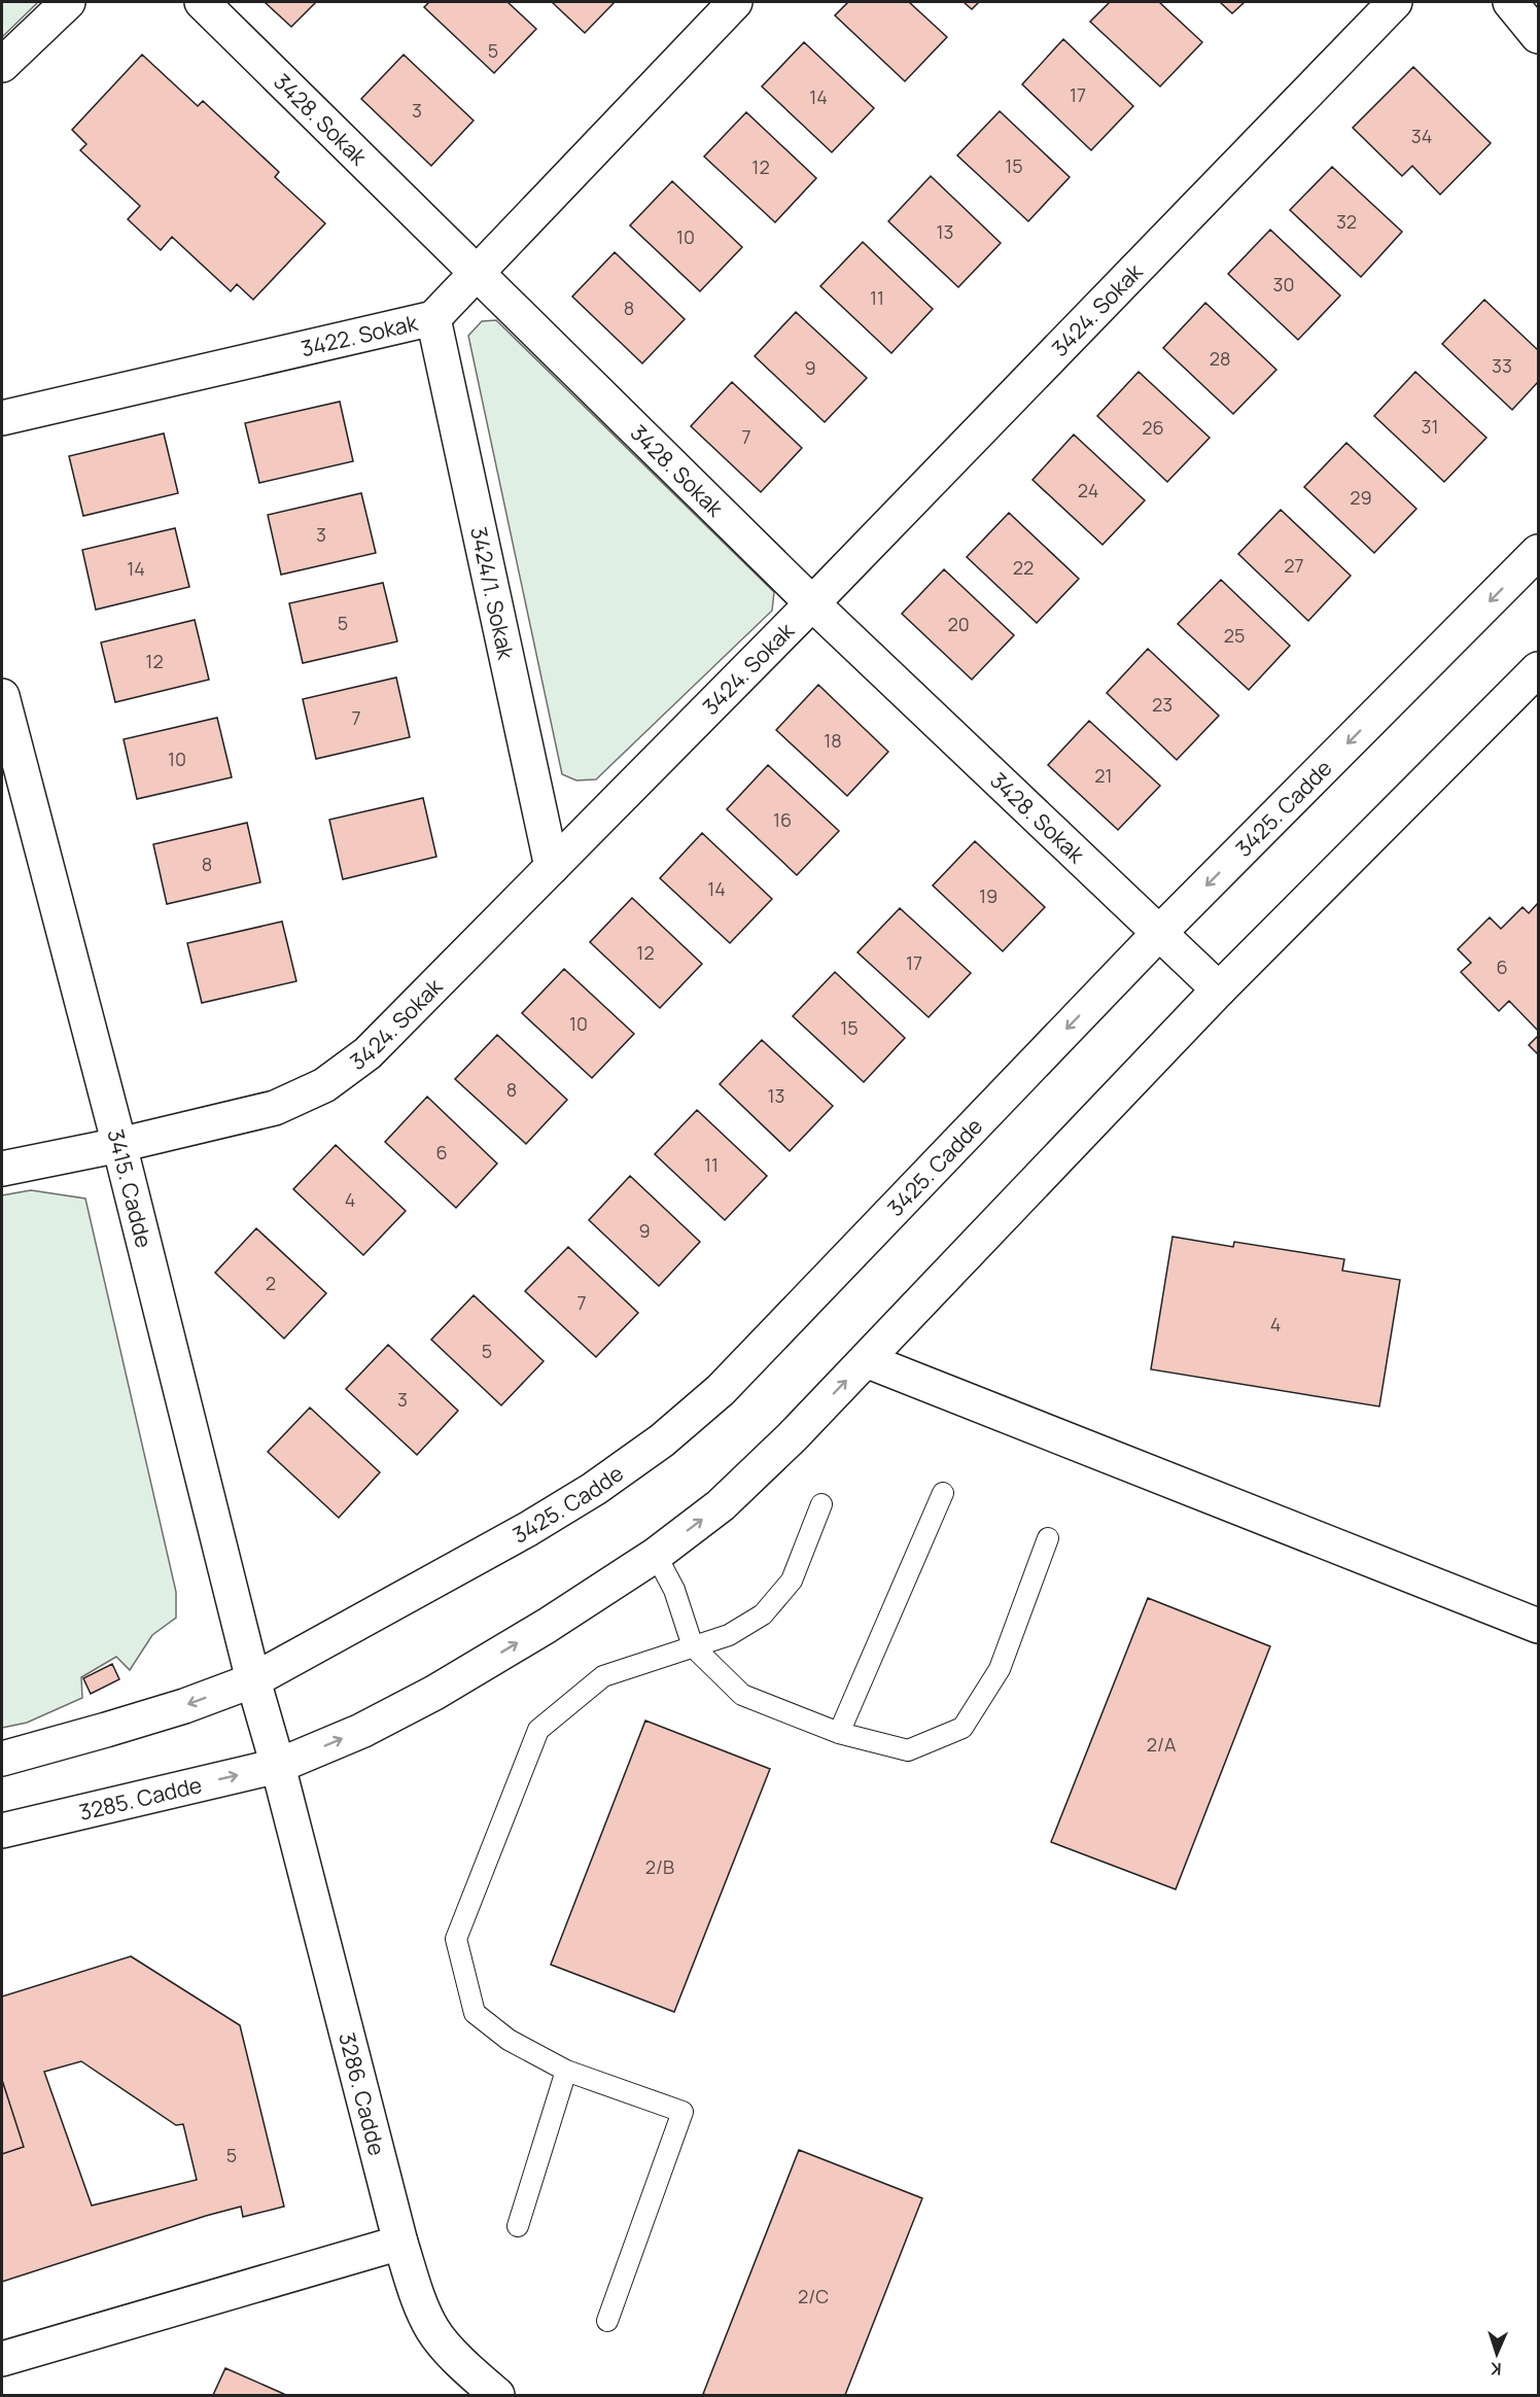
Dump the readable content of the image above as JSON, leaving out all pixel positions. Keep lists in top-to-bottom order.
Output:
{
  "streets": {
    "street": [
      "3428. Sokak",
      "3424. Sokak",
      "3422. Sokak",
      "3424/1. Sokak",
      "3425. Cadde",
      "3415. Cadde",
      "3285. Cadde",
      "3286. Cadde"
    ]
  },
  "crossings": [
    ["3428. Sokak", "3424. Sokak"],
    ["3428. Sokak", "3422. Sokak"],
    ["3428. Sokak", "3425. Cadde"],
    ["3424. Sokak", "3424/1. Sokak"],
    ["3424. Sokak", "3415. Cadde"],
    ["3422. Sokak", "3424/1. Sokak"],
    ["3425. Cadde", "3415. Cadde"],
    ["3415. Cadde", "3285. Cadde"],
    ["3415. Cadde", "3286. Cadde"],
    ["3285. Cadde", "3286. Cadde"]
  ],
  "house_numbers": [
    "5",
    "17",
    "14",
    "3",
    "34",
    "15",
    "12",
    "32",
    "13",
    "10",
    "30",
    "11",
    "8",
    "28",
    "33",
    "9",
    "31",
    "26",
    "7",
    "24",
    "29",
    "3",
    "27",
    "22",
    "14",
    "5",
    "20",
    "25",
    "12",
    "23",
    "7",
    "18",
    "10",
    "21",
    "16",
    "8",
    "14",
    "19",
    "12",
    "17",
    "6",
    "10",
    "15",
    "8",
    "13",
    "6",
    "11",
    "4",
    "9",
    "2",
    "7",
    "4",
    "5",
    "3",
    "2/A",
    "2/B",
    "5",
    "2/C"
  ],
  "north": "bottom"
}
